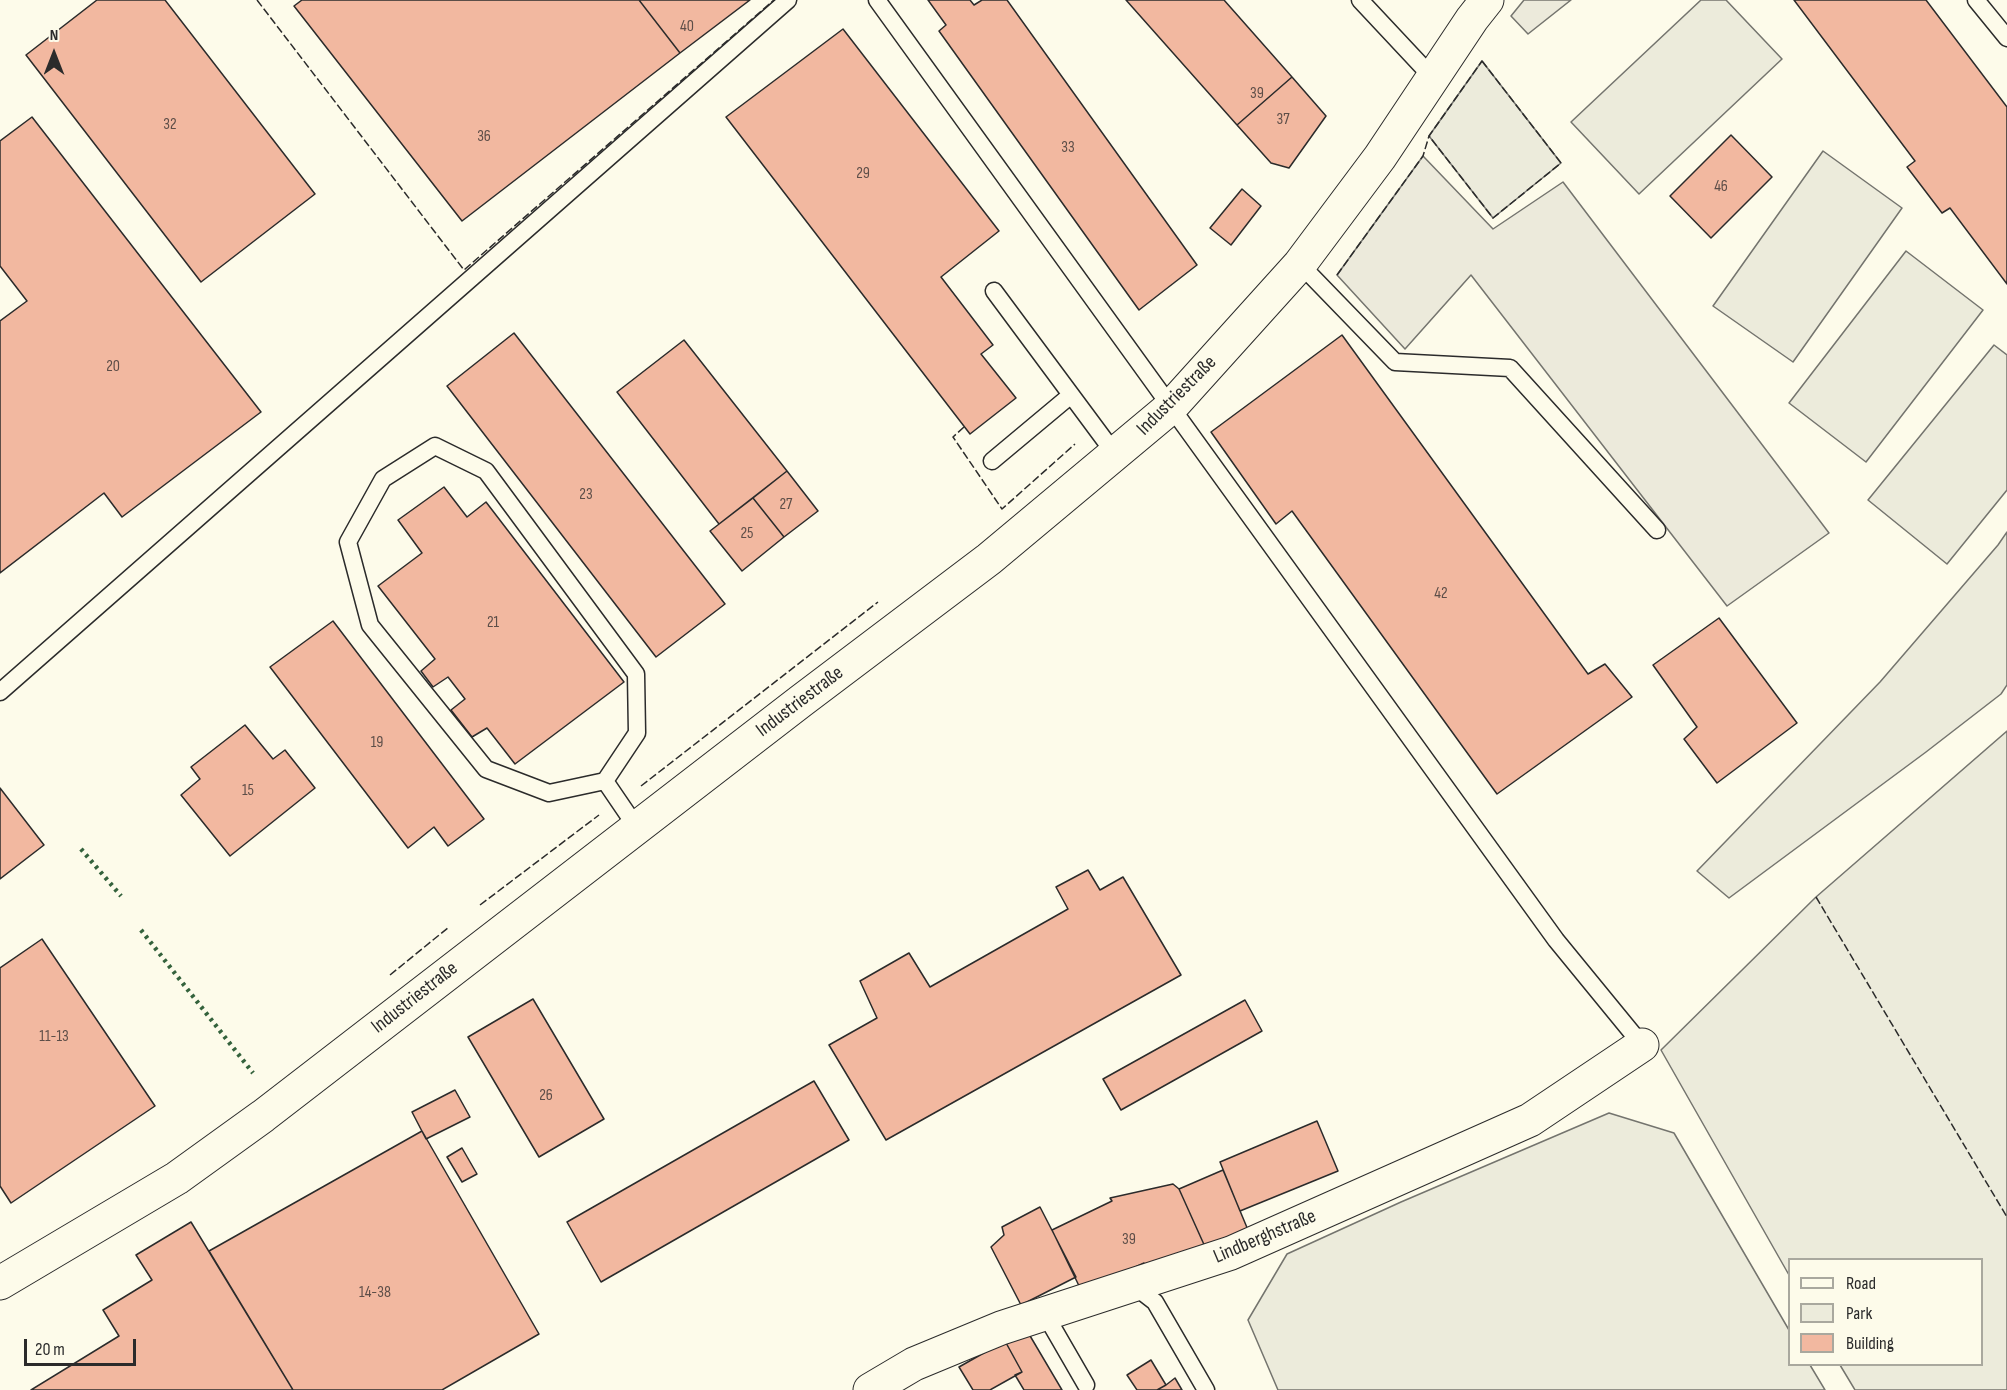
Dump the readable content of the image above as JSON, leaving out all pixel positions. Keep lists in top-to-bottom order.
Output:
{
  "streets": {
    "street": ["Industriestraße", "Lindberghstraße"]
  },
  "house_numbers": [
    "40",
    "39",
    "37",
    "32",
    "36",
    "33",
    "29",
    "46",
    "20",
    "23",
    "27",
    "25",
    "42",
    "21",
    "19",
    "15",
    "11-13",
    "26",
    "39",
    "14-38"
  ],
  "legend": ["Road", "Park", "Building"],
  "scale_bar": "20 m",
  "north": "top"
}
